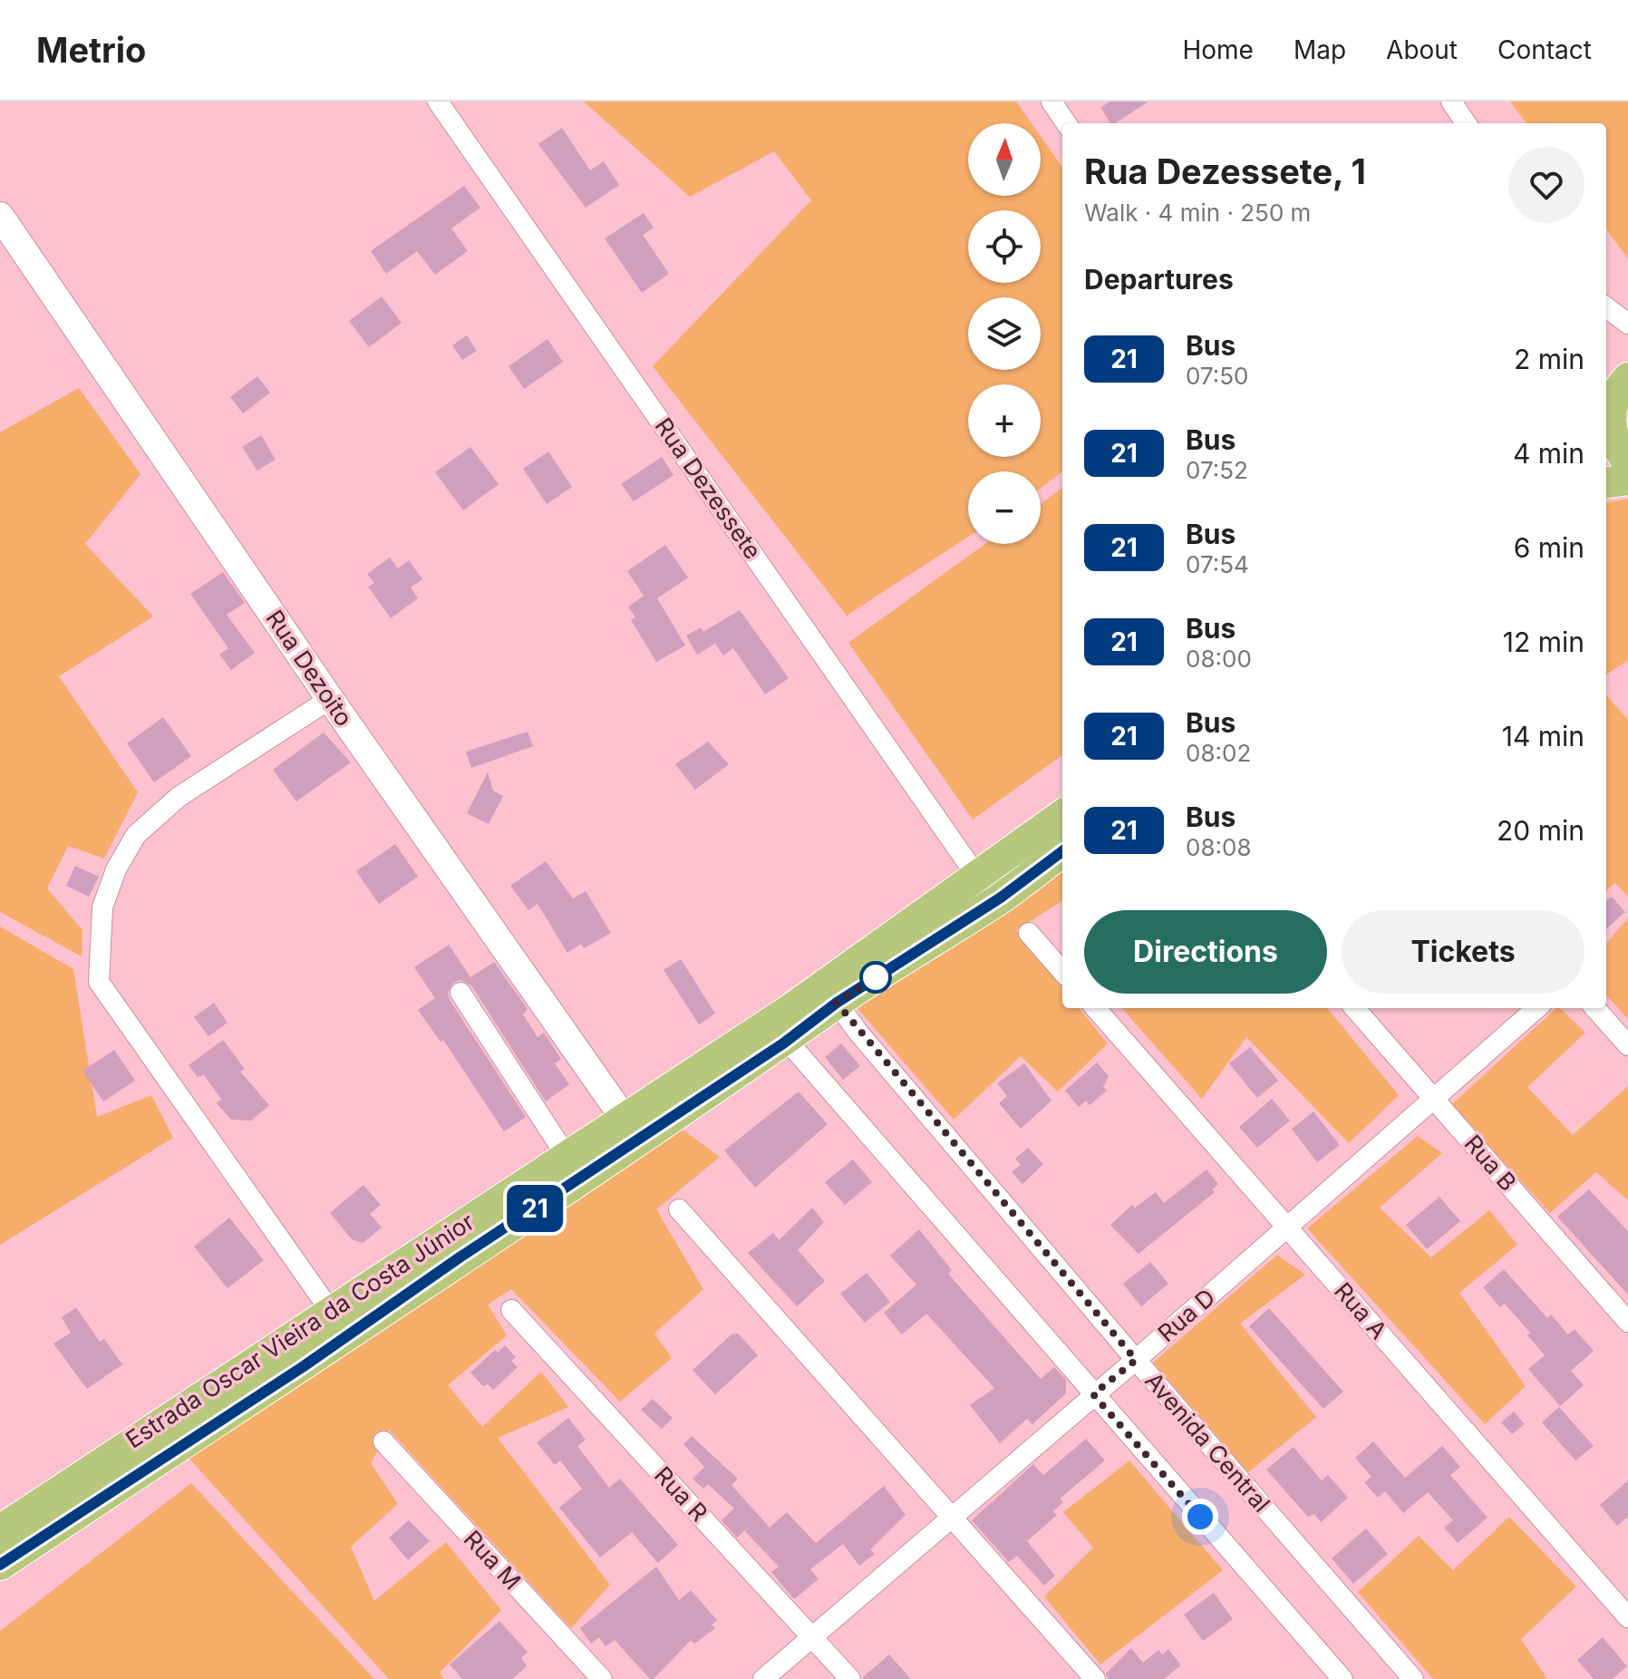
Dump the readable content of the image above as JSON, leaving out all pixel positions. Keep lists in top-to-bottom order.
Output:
{
  "streets": {
    "main road": ["Rua Dezoito", "Estrada Oscar Vieira da Costa Júnior"],
    "street": [
      "Rua Dezessete",
      "Rua B",
      "Rua A",
      "Rua D",
      "Avenida Central",
      "Rua R",
      "Rua M"
    ]
  },
  "crossings": [
    ["Rua Dezessete", "Estrada Oscar Vieira da Costa Júnior"],
    ["Rua Dezoito", "Estrada Oscar Vieira da Costa Júnior"],
    ["Rua B", "Rua D"],
    ["Rua A", "Rua D"],
    ["Rua D", "Avenida Central"],
    ["Rua D", "Rua R"],
    ["Estrada Oscar Vieira da Costa Júnior", "Avenida Central"]
  ],
  "lines": ["bus line 21"],
  "north": "top",
  "page": {
    "header": "Metrio",
    "nav": [
      "Home",
      "Map",
      "About",
      "Contact"
    ],
    "on_map": "21",
    "map_buttons": ["+", "−"],
    "heading": [
      ["Rua Dezessete, 1", "Walk · 4 min · 250 m"],
      "Departures"
    ],
    "list": [
      {
        "mark": "21",
        "name": "Bus",
        "note": "07:50",
        "value": "2 min"
      },
      {
        "mark": "21",
        "name": "Bus",
        "note": "07:52",
        "value": "4 min"
      },
      {
        "mark": "21",
        "name": "Bus",
        "note": "07:54",
        "value": "6 min"
      },
      {
        "mark": "21",
        "name": "Bus",
        "note": "08:00",
        "value": "12 min"
      },
      {
        "mark": "21",
        "name": "Bus",
        "note": "08:02",
        "value": "14 min"
      },
      {
        "mark": "21",
        "name": "Bus",
        "note": "08:08",
        "value": "20 min"
      }
    ],
    "buttons": ["Directions", "Tickets"]
  }
}
